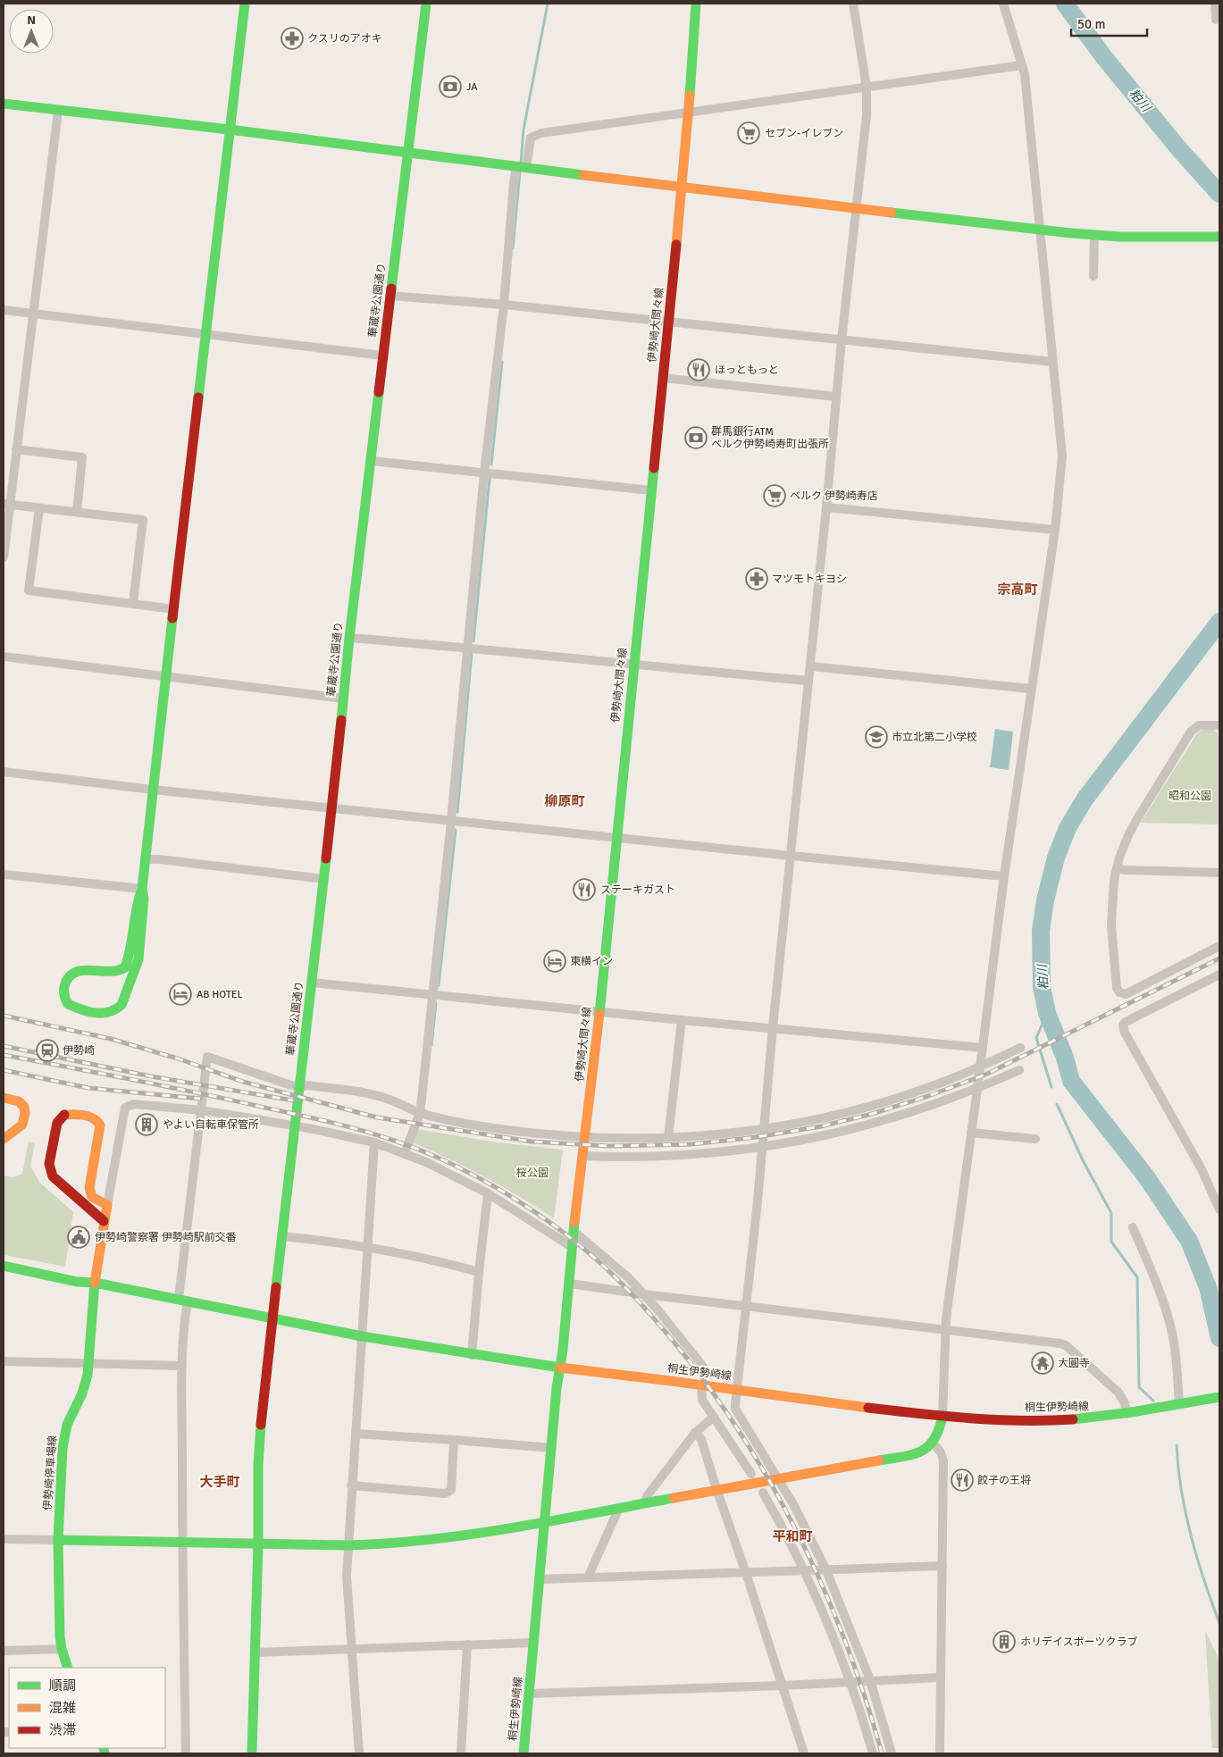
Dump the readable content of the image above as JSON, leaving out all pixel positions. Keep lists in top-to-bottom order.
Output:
{
  "streets": {
    "street": [
      "華蔵寺公園通り",
      "伊勢崎大間々線",
      "桐生伊勢崎線",
      "伊勢崎停車場線"
    ]
  },
  "crossings": [
    ["伊勢崎大間々線", "桐生伊勢崎線"]
  ],
  "districts": [
    "宗高町",
    "柳原町",
    "大手町",
    "平和町"
  ],
  "water": ["粕川"],
  "parks": ["昭和公園", "桜公園"],
  "places": {
    "pharmacy": ["クスリのアオキ", "マツモトキヨシ"],
    "bank": ["JA", "群馬銀行ATM ベルク伊勢崎寿町出張所"],
    "supermarket": ["セブン-イレブン", "ベルク 伊勢崎寿店"],
    "restaurant": ["ほっともっと", "ステーキガスト", "餃子の王将"],
    "school or university": ["市立北第二小学校"],
    "hotel": ["東横イン", "AB HOTEL"],
    "station": ["伊勢崎"],
    "building": ["やよい自転車保管所", "ホリデイスポーツクラブ"],
    "public building": ["伊勢崎警察署 伊勢崎駅前交番"],
    "temple": ["大圓寺"]
  },
  "legend": ["順調", "混雑", "渋滞"],
  "scale_bar": "50 m",
  "north": "top"
}
